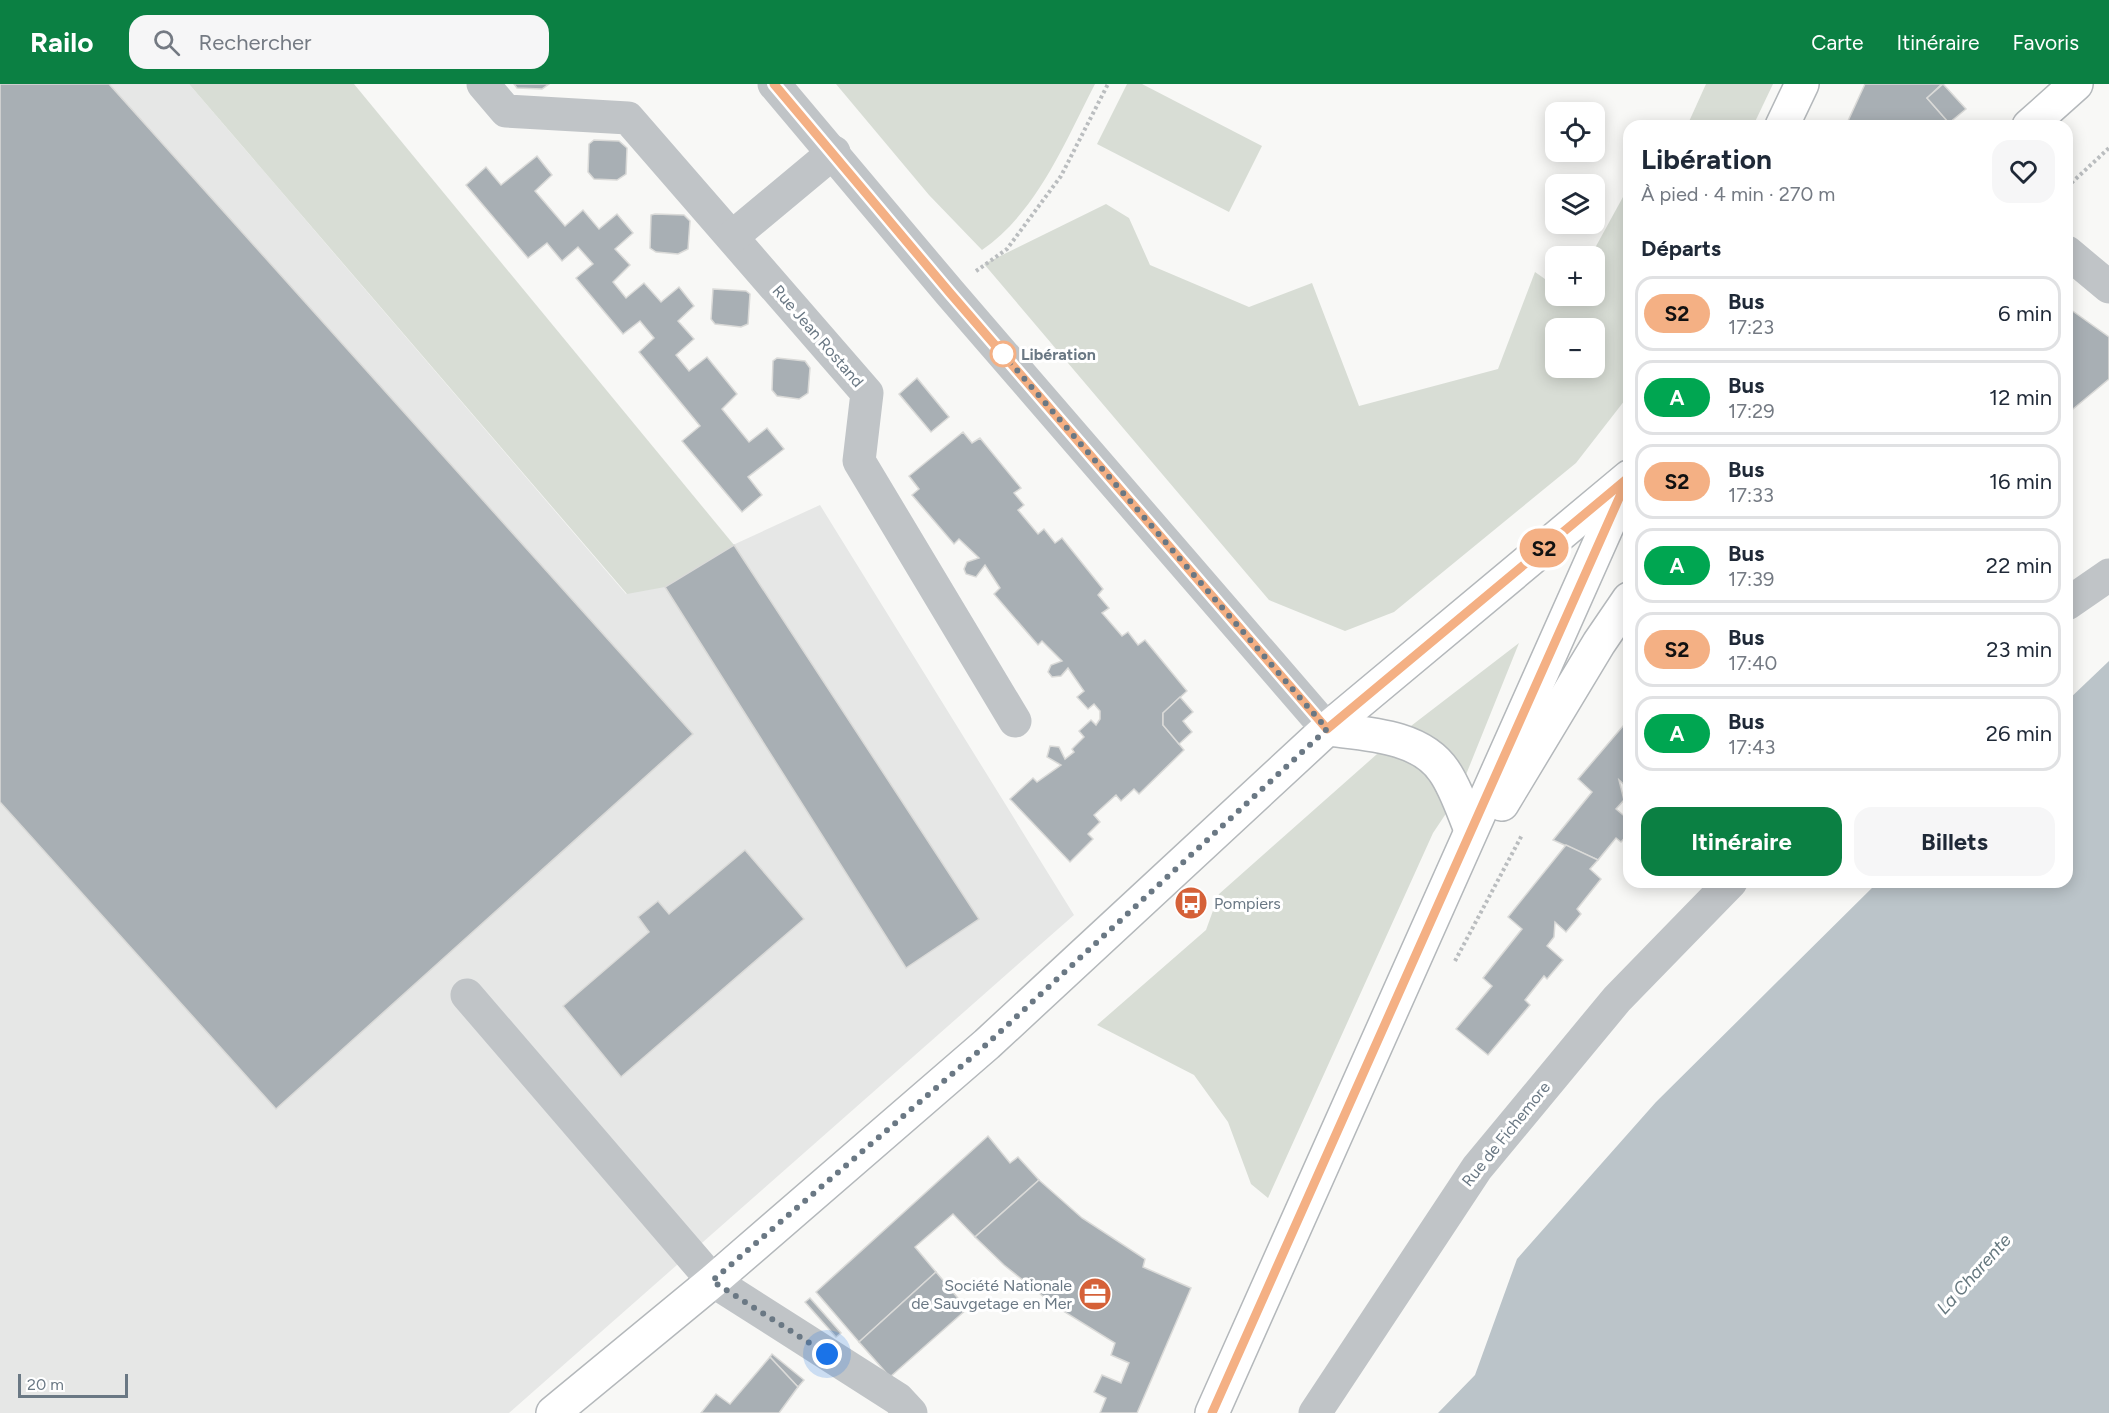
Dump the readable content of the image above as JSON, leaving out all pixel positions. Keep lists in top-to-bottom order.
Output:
{
  "streets": {
    "street": ["Rue Jean Rostand", "Rue de Fichemore"]
  },
  "water": ["La Charente"],
  "places": {
    "other": ["Libération"],
    "bus stop": ["Pompiers"],
    "office": ["Société Nationale de Sauvgetage en Mer"]
  },
  "lines": ["bus line S2"],
  "scale_bar": "20 m",
  "page": {
    "header": "Railo",
    "search": "Rechercher",
    "nav": ["Carte", "Itinéraire", "Favoris"],
    "on_map": "S2",
    "map_buttons": ["+", "−"],
    "heading": [
      ["Libération", "À pied · 4 min · 270 m"],
      "Départs"
    ],
    "list": [
      {
        "mark": "S2",
        "name": "Bus",
        "note": "17:23",
        "value": "6 min"
      },
      {
        "mark": "A",
        "name": "Bus",
        "note": "17:29",
        "value": "12 min"
      },
      {
        "mark": "S2",
        "name": "Bus",
        "note": "17:33",
        "value": "16 min"
      },
      {
        "mark": "A",
        "name": "Bus",
        "note": "17:39",
        "value": "22 min"
      },
      {
        "mark": "S2",
        "name": "Bus",
        "note": "17:40",
        "value": "23 min"
      },
      {
        "mark": "A",
        "name": "Bus",
        "note": "17:43",
        "value": "26 min"
      }
    ],
    "buttons": ["Itinéraire", "Billets"],
    "scale": "20 m"
  }
}
